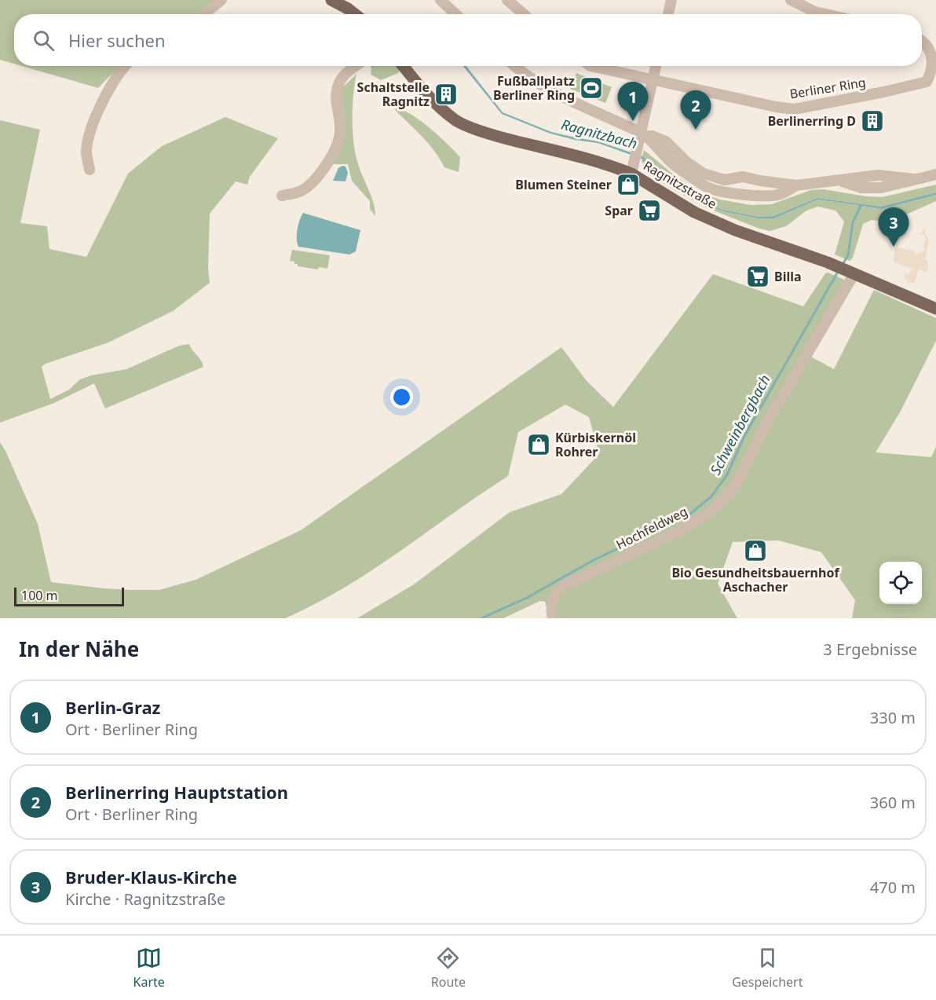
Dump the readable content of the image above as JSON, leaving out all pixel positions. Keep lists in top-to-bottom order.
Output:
{
  "streets": {
    "main road": ["Ragnitzstraße"],
    "street": ["Berliner Ring", "Hochfeldweg"]
  },
  "crossings": [
    ["Ragnitzstraße", "Hochfeldweg"]
  ],
  "water": ["Ragnitzbach", "Schweinbergbach"],
  "places": {
    "sports": ["Fußballplatz Berliner Ring"],
    "building": ["Schaltstelle Ragnitz", "Berlinerring D"],
    "shop": ["Blumen Steiner", "Kürbiskernöl Rohrer", "Bio Gesundheitsbauernhof Aschacher"],
    "supermarket": ["Spar", "Billa"]
  },
  "scale_bar": "100 m",
  "page": {
    "search": "Hier suchen",
    "pins": ["1", "2", "3"],
    "scale": "100 m",
    "heading": ["In der Nähe", "3 Ergebnisse"],
    "list": [
      {
        "mark": "1",
        "name": "Berlin-Graz",
        "note": "Ort · Berliner Ring",
        "value": "330 m"
      },
      {
        "mark": "2",
        "name": "Berlinerring Hauptstation",
        "note": "Ort · Berliner Ring",
        "value": "360 m"
      },
      {
        "mark": "3",
        "name": "Bruder-Klaus-Kirche",
        "note": "Kirche · Ragnitzstraße",
        "value": "470 m"
      }
    ],
    "nav": ["Karte", "Route", "Gespeichert"]
  }
}
